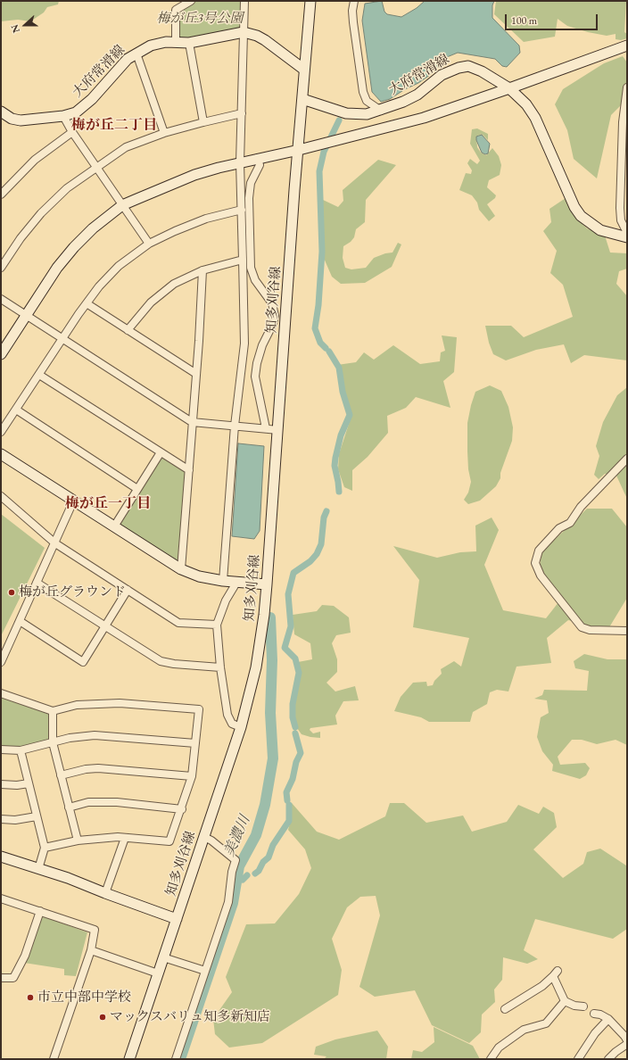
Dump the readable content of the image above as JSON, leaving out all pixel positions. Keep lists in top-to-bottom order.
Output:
{
  "streets": {
    "street": ["大府常滑線", "知多刈谷線"]
  },
  "crossings": [
    ["大府常滑線", "知多刈谷線"]
  ],
  "districts": ["梅が丘二丁目", "梅が丘一丁目"],
  "water": ["美濃川"],
  "parks": ["梅が丘3号公園"],
  "places": ["梅が丘グラウンド", "市立中部中学校", "マックスバリュ知多新知店"],
  "scale_bar": "100 m",
  "north": "left"
}
